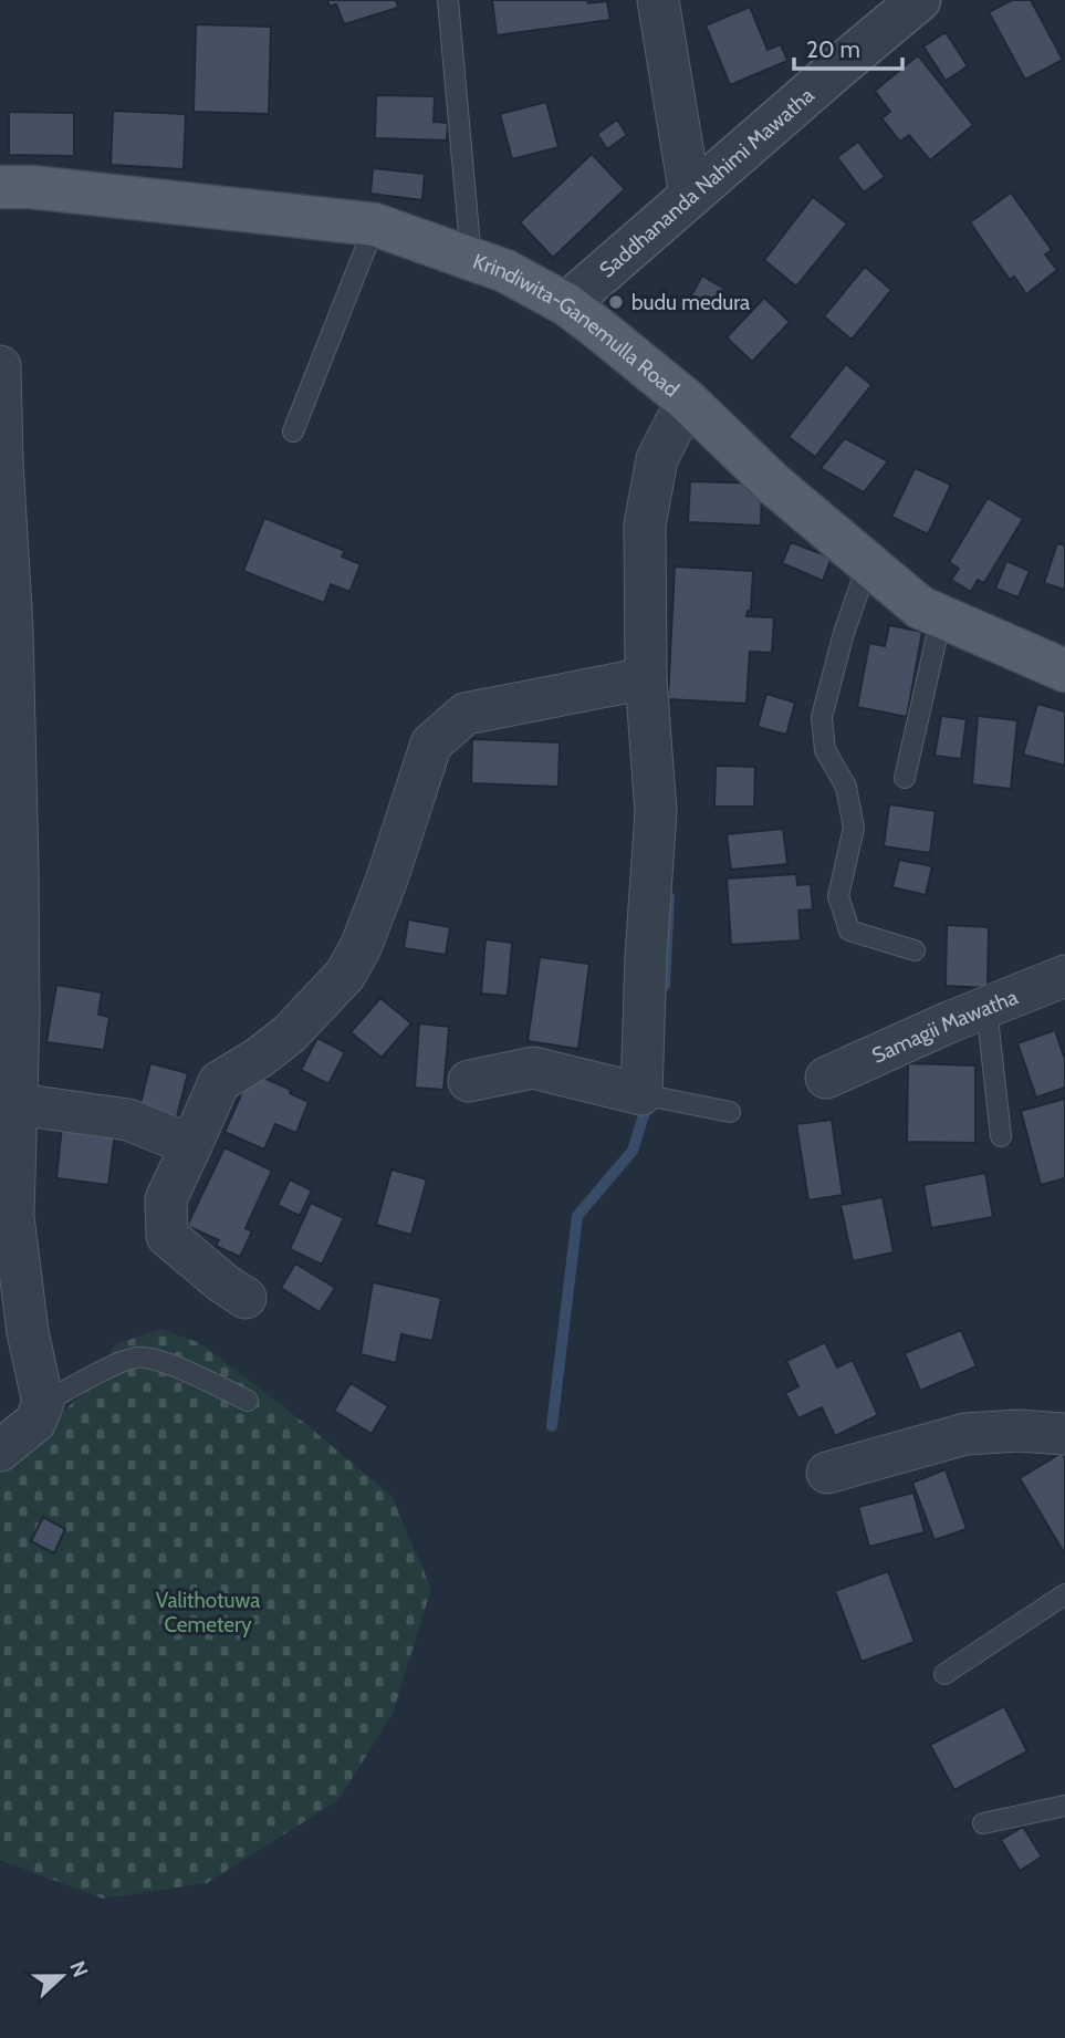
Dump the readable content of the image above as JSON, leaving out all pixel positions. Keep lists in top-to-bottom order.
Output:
{
  "streets": {
    "main road": ["Krindiwita-Ganemulla Road"],
    "street": ["Saddhananda Nahimi Mawatha", "Samagii Mawatha"]
  },
  "crossings": [
    ["Saddhananda Nahimi Mawatha", "Krindiwita-Ganemulla Road"]
  ],
  "parks": ["Valithotuwa Cemetery"],
  "places": ["budu medura"],
  "scale_bar": "20 m",
  "north": "right"
}
